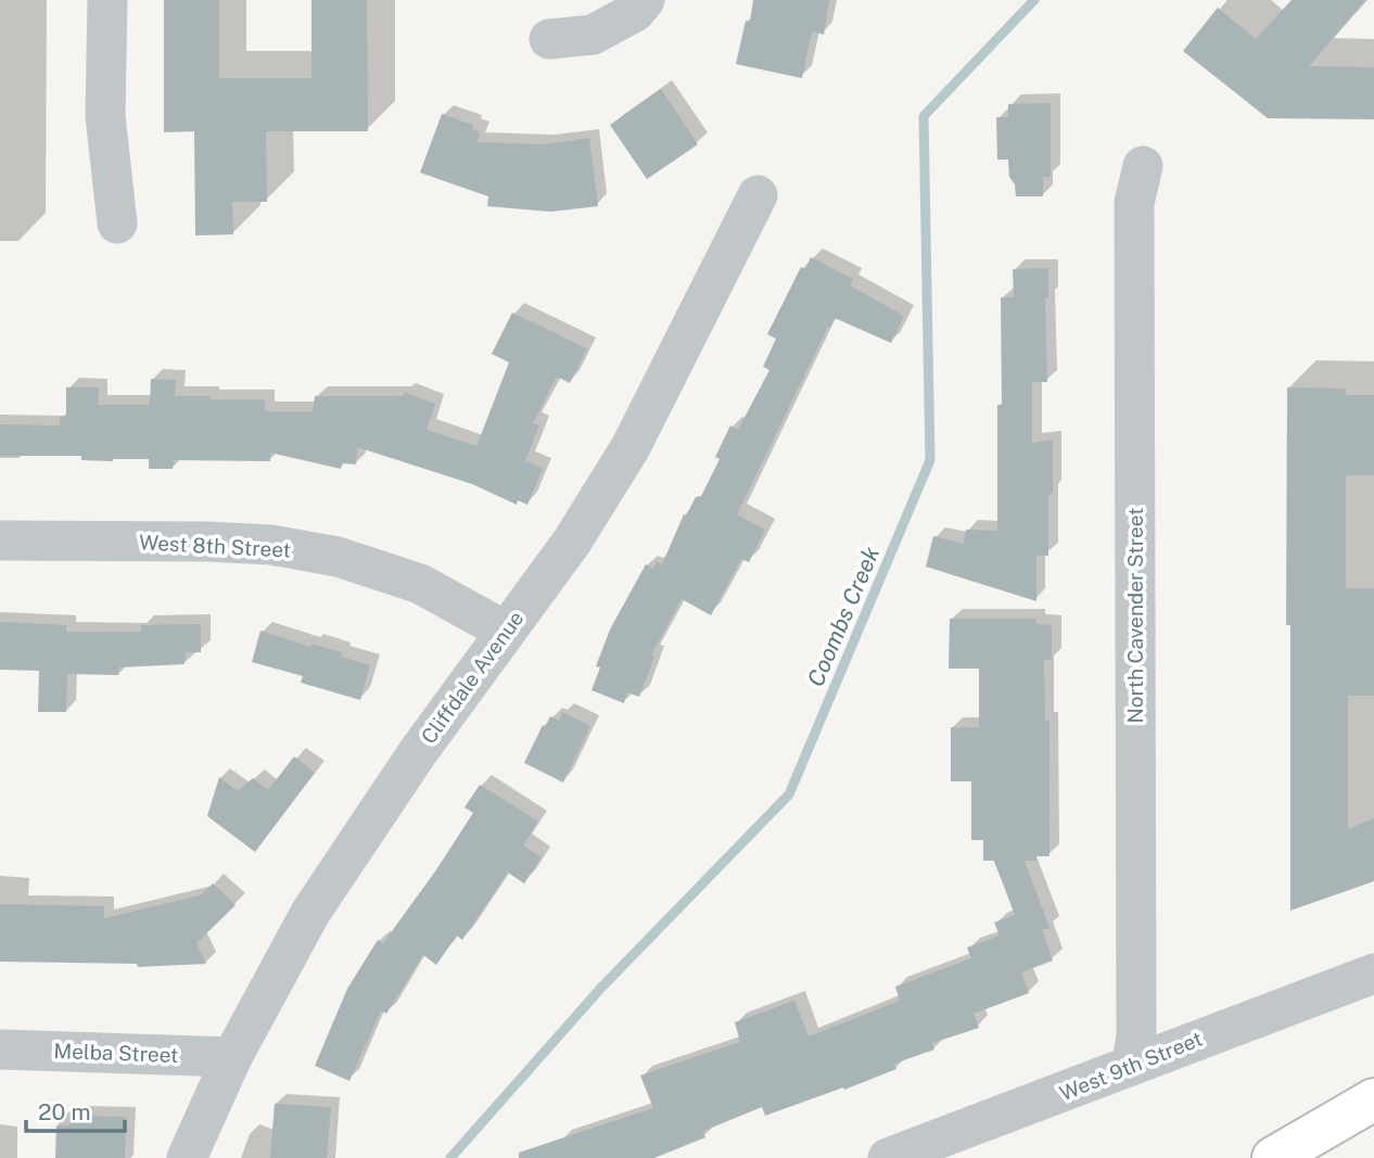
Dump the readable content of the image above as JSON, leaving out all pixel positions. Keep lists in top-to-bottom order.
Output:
{
  "streets": {
    "street": [
      "West 8th Street",
      "North Cavender Street",
      "Cliffdale Avenue",
      "Melba Street",
      "West 9th Street"
    ]
  },
  "crossings": [
    ["West 8th Street", "Cliffdale Avenue"],
    ["North Cavender Street", "West 9th Street"],
    ["Cliffdale Avenue", "Melba Street"]
  ],
  "water": ["Coombs Creek"],
  "scale_bar": "20 m"
}
